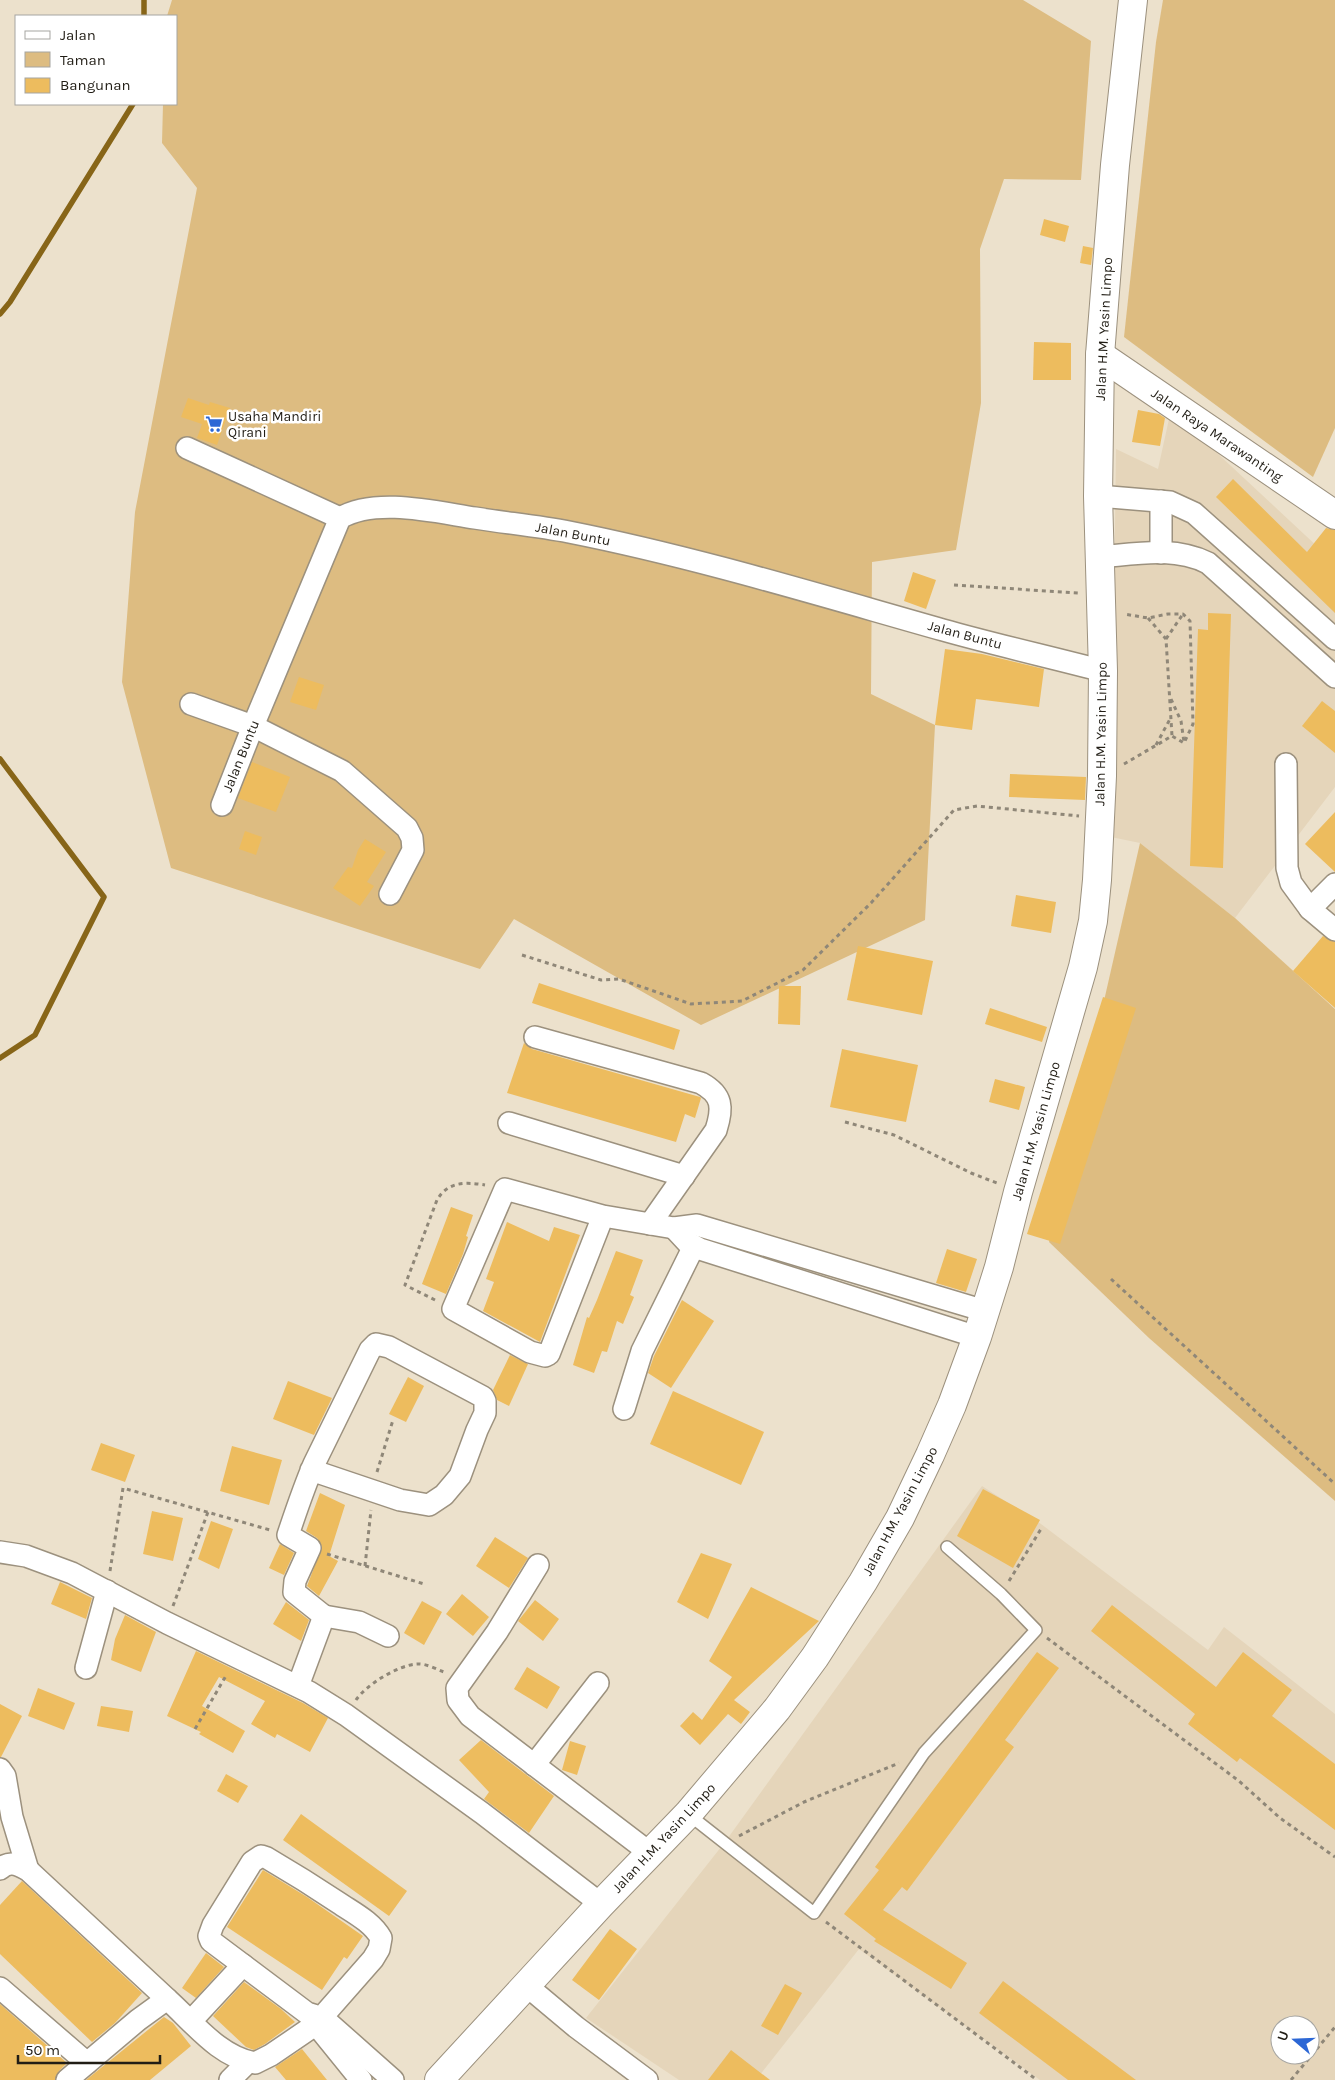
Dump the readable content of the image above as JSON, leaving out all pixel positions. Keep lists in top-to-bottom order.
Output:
{
  "streets": {
    "main road": ["Jalan H.M. Yasin Limpo", "Jalan Raya Marawanting"],
    "street": ["Jalan Buntu"]
  },
  "crossings": [
    ["Jalan H.M. Yasin Limpo", "Jalan Raya Marawanting"],
    ["Jalan H.M. Yasin Limpo", "Jalan Buntu"]
  ],
  "places": {
    "supermarket": ["Usaha Mandiri Qirani"]
  },
  "legend": ["Jalan", "Taman", "Bangunan"],
  "scale_bar": "50 m",
  "north": "left"
}
